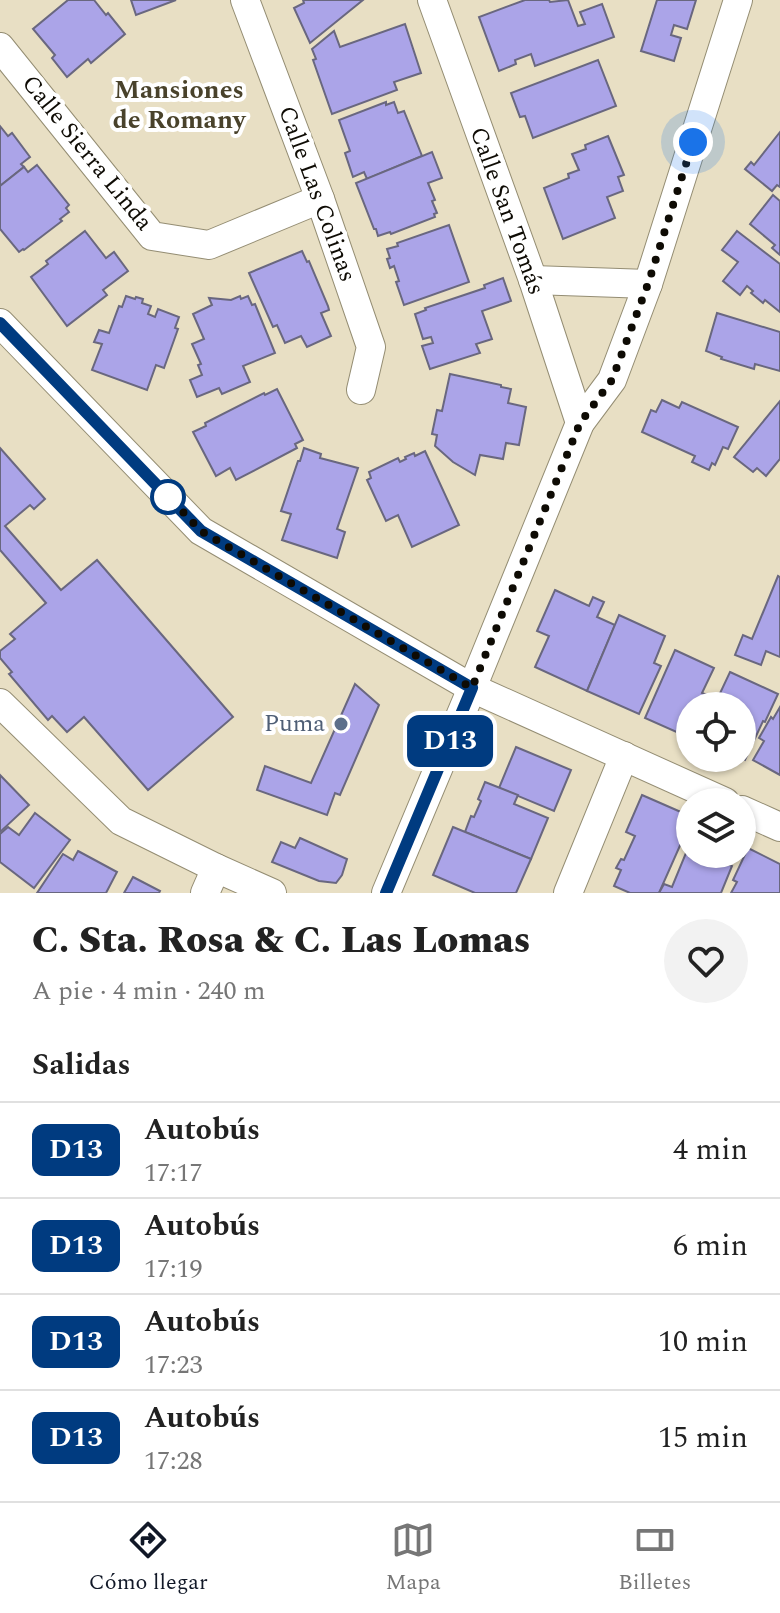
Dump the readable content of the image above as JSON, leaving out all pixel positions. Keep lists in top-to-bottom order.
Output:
{
  "streets": {
    "street": ["Calle Sierra Linda", "Calle Las Colinas", "Calle San Tomás"]
  },
  "crossings": [
    ["Calle Sierra Linda", "Calle Las Colinas"]
  ],
  "districts": ["Mansiones de Romany"],
  "places": ["Puma"],
  "lines": ["bus line D13"],
  "page": {
    "on_map": "D13",
    "heading": [
      ["C. Sta. Rosa & C. Las Lomas", "A pie · 4 min · 240 m"],
      "Salidas"
    ],
    "list": [
      {
        "mark": "D13",
        "name": "Autobús",
        "note": "17:17",
        "value": "4 min"
      },
      {
        "mark": "D13",
        "name": "Autobús",
        "note": "17:19",
        "value": "6 min"
      },
      {
        "mark": "D13",
        "name": "Autobús",
        "note": "17:23",
        "value": "10 min"
      },
      {
        "mark": "D13",
        "name": "Autobús",
        "note": "17:28",
        "value": "15 min"
      }
    ],
    "tabs": ["Cómo llegar", "Mapa", "Billetes"]
  }
}
